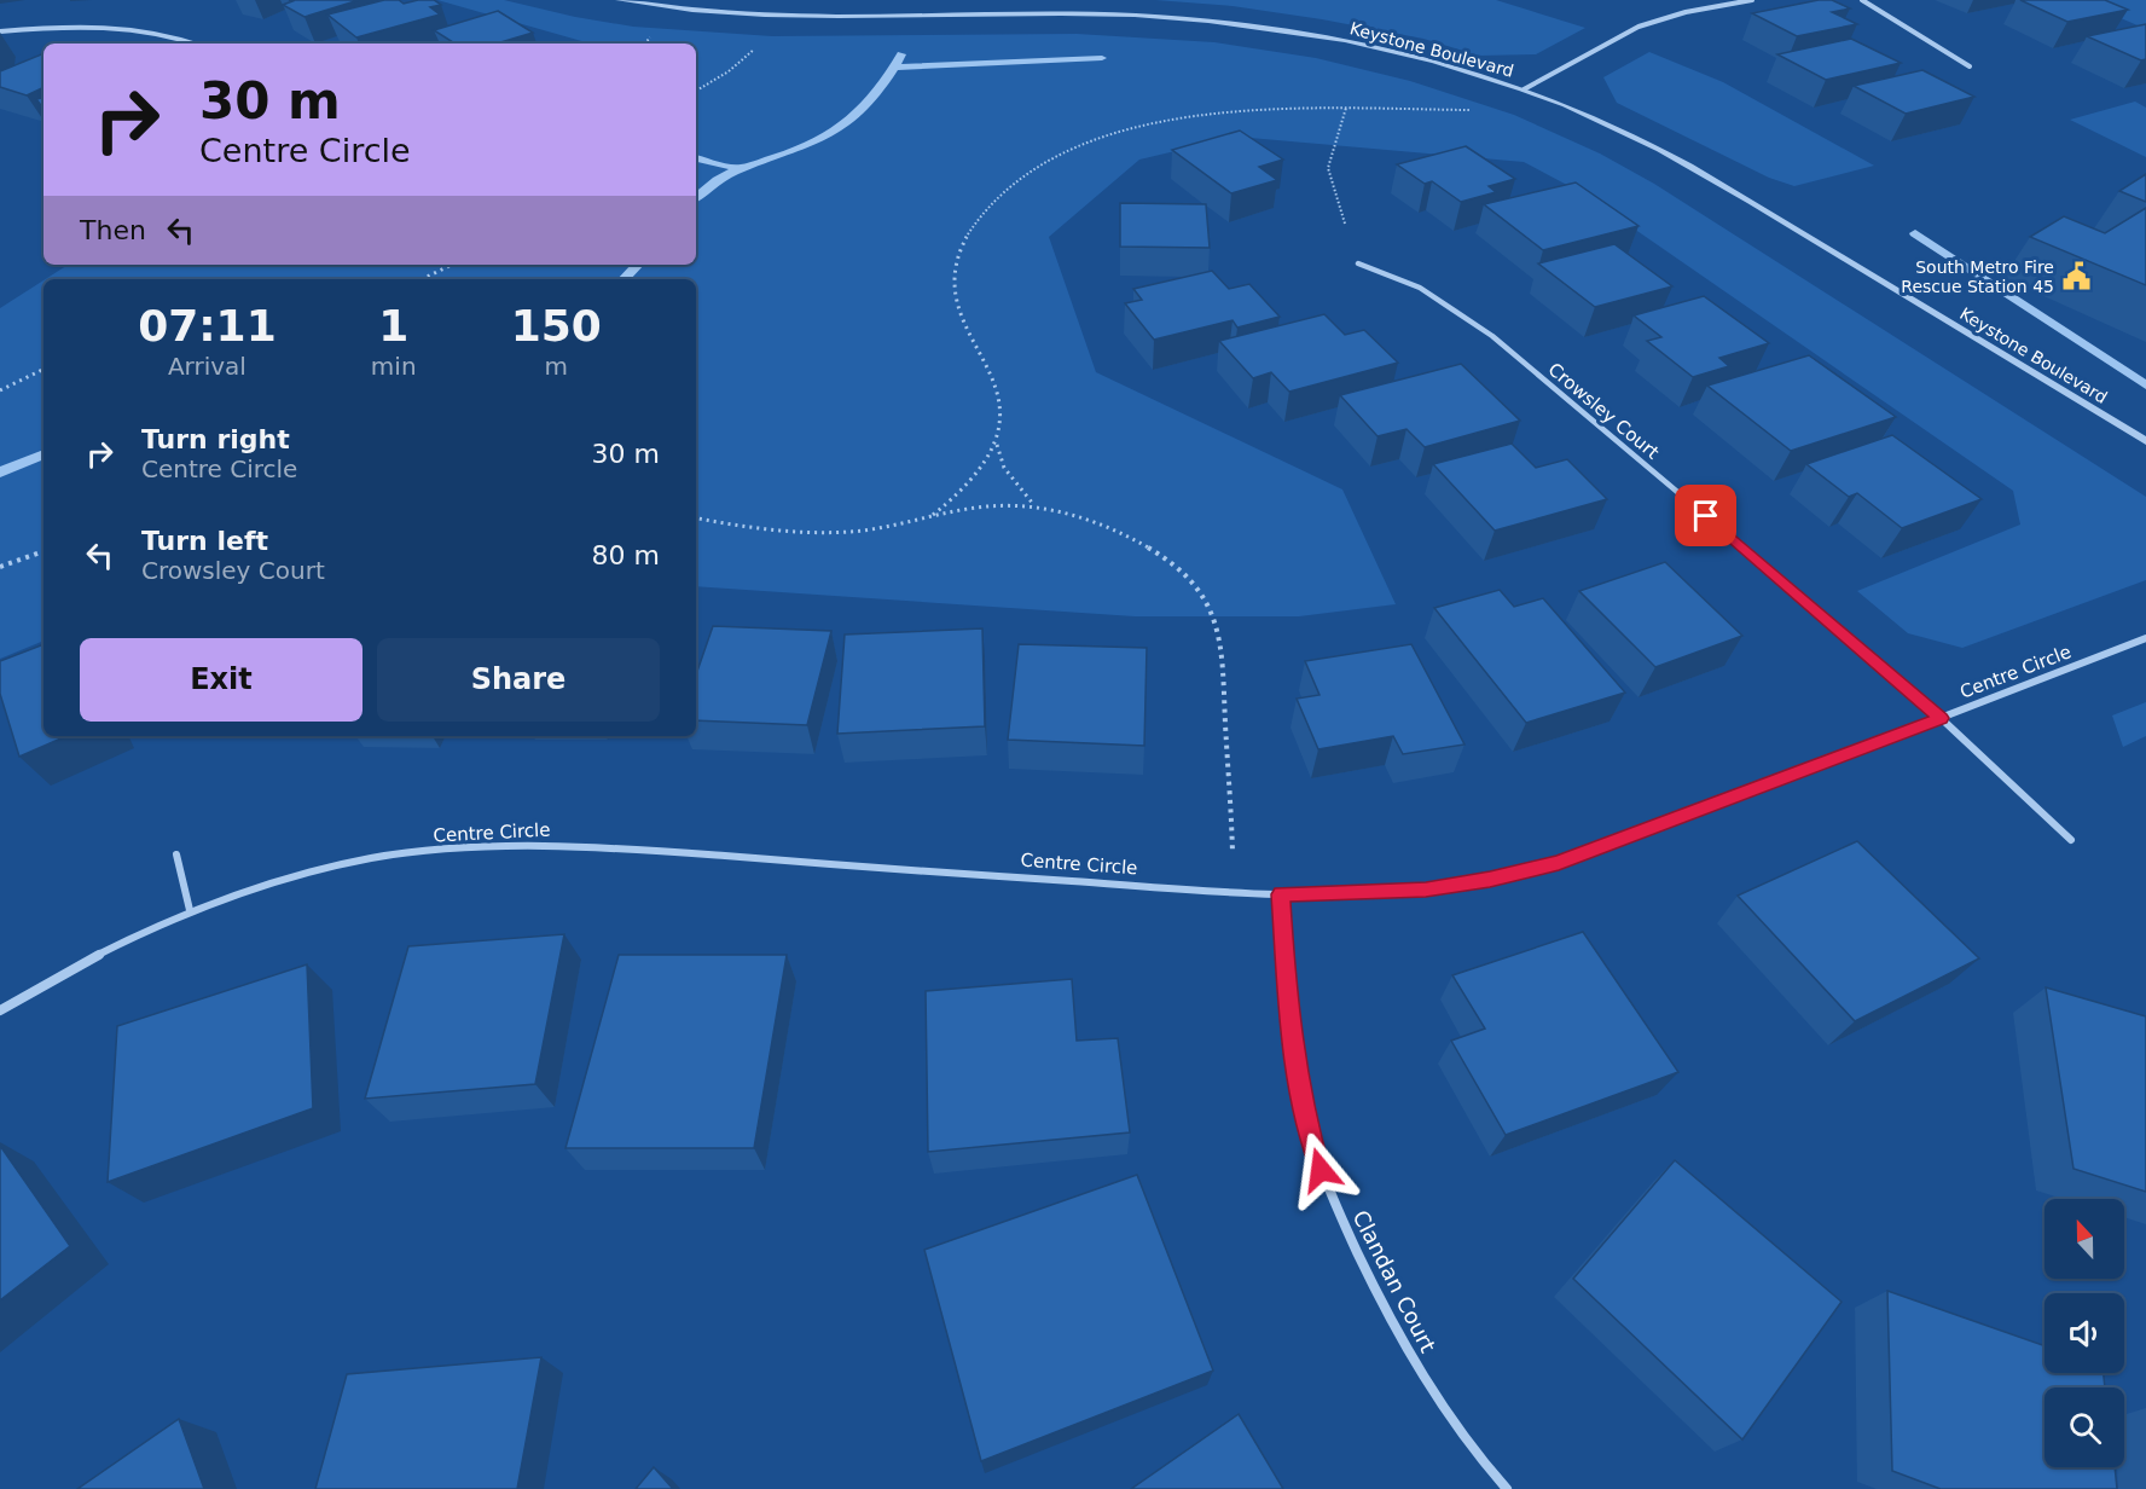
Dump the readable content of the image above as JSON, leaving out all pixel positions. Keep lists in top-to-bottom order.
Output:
{
  "streets": {
    "street": [
      "Keystone Boulevard",
      "Crowsley Court",
      "Centre Circle",
      "Clandan Court"
    ]
  },
  "crossings": [
    ["Crowsley Court", "Centre Circle"],
    ["Centre Circle", "Clandan Court"]
  ],
  "places": {
    "public building": ["South Metro Fire Rescue Station 45"]
  },
  "north": "top",
  "page": {
    "turn": ["30 m", "Centre Circle"],
    "then": "Then",
    "eta": [
      "07:11",
      "Arrival",
      "1",
      "min",
      "150",
      "m"
    ],
    "list": [
      {
        "name": "Turn right",
        "note": "Centre Circle",
        "value": "30 m"
      },
      {
        "name": "Turn left",
        "note": "Crowsley Court",
        "value": "80 m"
      }
    ],
    "buttons": ["Exit", "Share"]
  }
}
